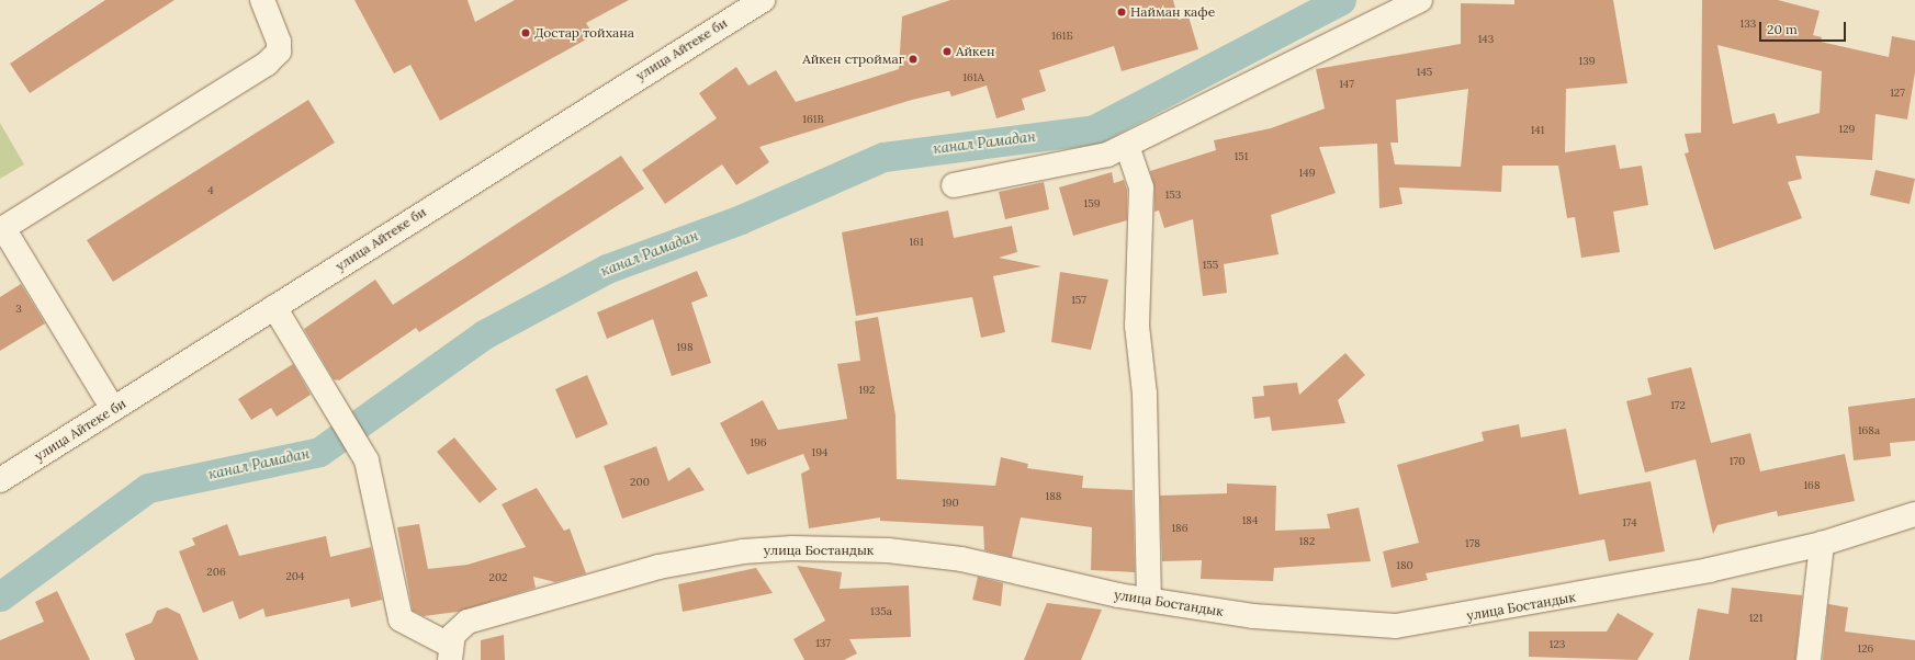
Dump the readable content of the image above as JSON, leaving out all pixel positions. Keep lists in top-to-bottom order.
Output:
{
  "streets": {
    "street": ["улица Айтеке би", "улица Бостандык"]
  },
  "water": ["канал Рамадан"],
  "places": [
    "Найман кафе",
    "Достар тойхана",
    "Айкен",
    "Айкен строймаг"
  ],
  "house_numbers": [
    "133",
    "161Б",
    "143",
    "139",
    "145",
    "161А",
    "147",
    "127",
    "161В",
    "129",
    "141",
    "151",
    "149",
    "4",
    "153",
    "159",
    "161",
    "155",
    "157",
    "3",
    "198",
    "192",
    "172",
    "168а",
    "196",
    "194",
    "170",
    "200",
    "168",
    "188",
    "190",
    "184",
    "174",
    "186",
    "182",
    "178",
    "180",
    "206",
    "204",
    "202",
    "135а",
    "121",
    "137",
    "123",
    "126"
  ],
  "scale_bar": "20 m"
}
